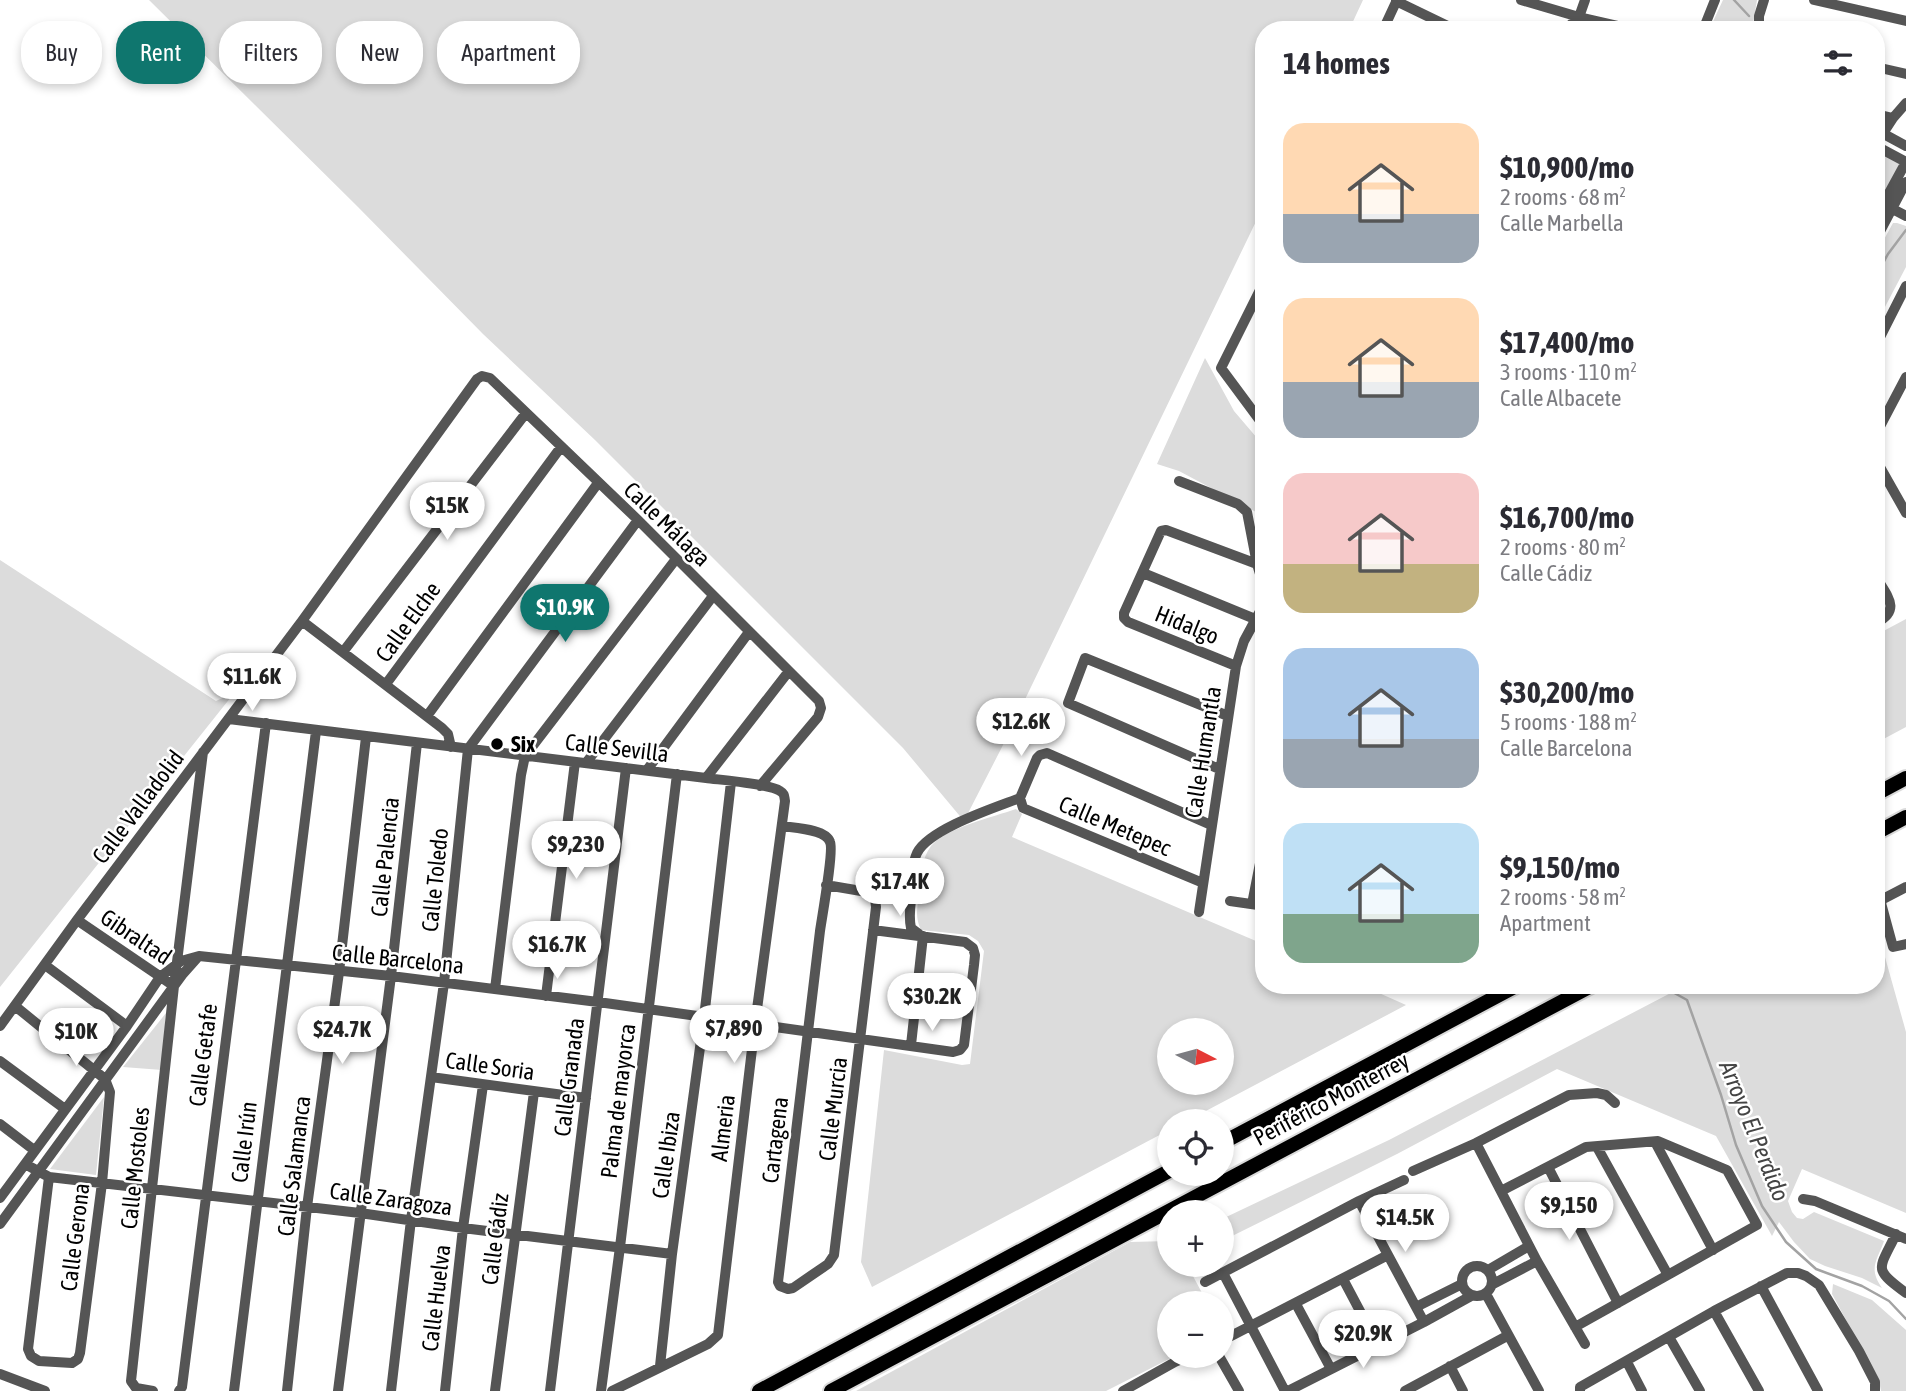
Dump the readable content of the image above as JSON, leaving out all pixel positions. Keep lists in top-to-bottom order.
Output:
{
  "streets": {
    "highway": ["Periférico Monterrey"],
    "street": [
      "Calle Málaga",
      "Calle Elche",
      "Hidalgo",
      "Calle Sevilla",
      "Calle Humantla",
      "Calle Valladolid",
      "Calle Metepec",
      "Calle Palencia",
      "Calle Toledo",
      "Gibraltad",
      "Calle Barcelona",
      "Calle Getafe",
      "Calle Soria",
      "Calle Granada",
      "Palma de mayorca",
      "Calle Murcia",
      "Almeria",
      "Cartagena",
      "Calle Irún",
      "Calle Ibiza",
      "Calle Salamanca",
      "Calle Mostoles",
      "Calle Zaragoza",
      "Calle Gerona",
      "Calle Cádiz",
      "Calle Huelva"
    ]
  },
  "crossings": [
    ["Calle Málaga", "Calle Elche"],
    ["Calle Málaga", "Calle Sevilla"],
    ["Calle Málaga", "Calle Valladolid"],
    ["Hidalgo", "Calle Humantla"],
    ["Calle Sevilla", "Calle Valladolid"],
    ["Calle Sevilla", "Calle Palencia"],
    ["Calle Sevilla", "Calle Toledo"],
    ["Calle Sevilla", "Calle Getafe"],
    ["Calle Sevilla", "Calle Granada"],
    ["Calle Sevilla", "Palma de mayorca"],
    ["Calle Sevilla", "Almeria"],
    ["Calle Sevilla", "Calle Irún"],
    ["Calle Sevilla", "Calle Ibiza"],
    ["Calle Sevilla", "Calle Salamanca"],
    ["Calle Humantla", "Calle Metepec"],
    ["Calle Valladolid", "Gibraltad"],
    ["Calle Valladolid", "Calle Mostoles"],
    ["Calle Palencia", "Calle Barcelona"],
    ["Calle Palencia", "Calle Zaragoza"],
    ["Calle Toledo", "Calle Barcelona"],
    ["Calle Toledo", "Calle Soria"],
    ["Calle Toledo", "Calle Zaragoza"],
    ["Gibraltad", "Calle Barcelona"],
    ["Gibraltad", "Calle Mostoles"],
    ["Calle Barcelona", "Calle Getafe"],
    ["Calle Barcelona", "Calle Granada"],
    ["Calle Barcelona", "Palma de mayorca"],
    ["Calle Barcelona", "Calle Murcia"],
    ["Calle Barcelona", "Almeria"],
    ["Calle Barcelona", "Cartagena"],
    ["Calle Barcelona", "Calle Irún"],
    ["Calle Barcelona", "Calle Ibiza"],
    ["Calle Barcelona", "Calle Salamanca"],
    ["Calle Barcelona", "Calle Mostoles"],
    ["Calle Barcelona", "Calle Zaragoza"],
    ["Calle Getafe", "Calle Zaragoza"],
    ["Calle Soria", "Calle Granada"],
    ["Calle Soria", "Calle Cádiz"],
    ["Calle Soria", "Calle Huelva"],
    ["Calle Granada", "Calle Zaragoza"],
    ["Palma de mayorca", "Calle Zaragoza"],
    ["Calle Murcia", "Cartagena"],
    ["Almeria", "Cartagena"],
    ["Almeria", "Calle Ibiza"],
    ["Calle Irún", "Calle Zaragoza"],
    ["Calle Ibiza", "Calle Zaragoza"],
    ["Calle Salamanca", "Calle Zaragoza"],
    ["Calle Mostoles", "Calle Zaragoza"],
    ["Calle Zaragoza", "Calle Gerona"],
    ["Calle Zaragoza", "Calle Cádiz"],
    ["Calle Zaragoza", "Calle Huelva"]
  ],
  "water": ["Arroyo El Perdido"],
  "places": ["Six"],
  "north": "right",
  "page": {
    "chip": [
      "Buy",
      "Rent",
      "Filters",
      "New",
      "Apartment"
    ],
    "heading": "14 homes",
    "list": [
      {
        "name": "$10,900/mo",
        "note": "2 rooms · 68 m² · Calle Marbella"
      },
      {
        "name": "$17,400/mo",
        "note": "3 rooms · 110 m² · Calle Albacete"
      },
      {
        "name": "$16,700/mo",
        "note": "2 rooms · 80 m² · Calle Cádiz"
      },
      {
        "name": "$30,200/mo",
        "note": "5 rooms · 188 m² · Calle Barcelona"
      },
      {
        "name": "$9,150/mo",
        "note": "2 rooms · 58 m² · Apartment"
      }
    ],
    "price": [
      "$15K",
      "$10.9K",
      "$11.6K",
      "$12.6K",
      "$9,230",
      "$17.4K",
      "$16.7K",
      "$30.2K",
      "$7,890",
      "$24.7K",
      "$10K",
      "$9,150",
      "$14.5K",
      "$20.9K"
    ],
    "map_buttons": ["+", "−"]
  }
}
